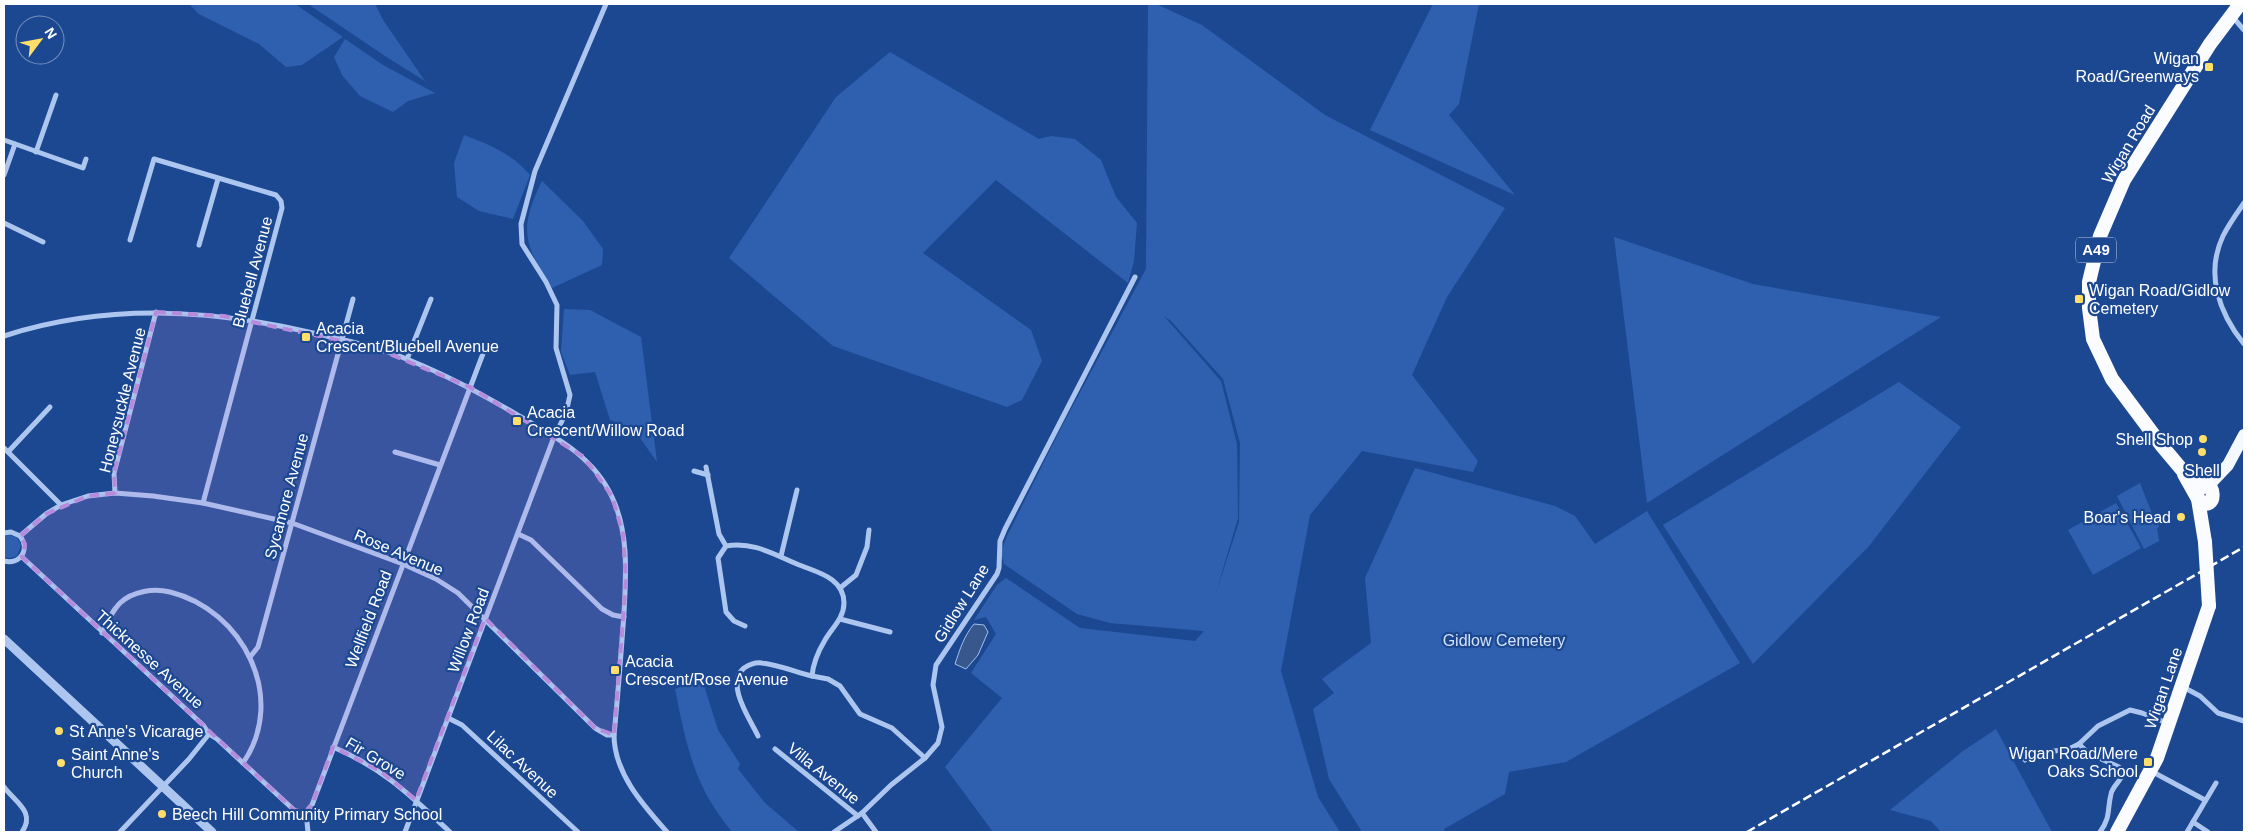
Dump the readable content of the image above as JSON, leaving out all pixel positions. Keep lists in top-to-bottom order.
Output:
{
  "streets": {
    "highway": ["Wigan Road", "A49", "Wigan Lane"],
    "street": [
      "Bluebell Avenue",
      "Honeysuckle Avenue",
      "Sycamore Avenue",
      "Rose Avenue",
      "Gidlow Lane",
      "Wellfield Road",
      "Willow Road",
      "Thicknesse Avenue",
      "Fir Grove",
      "Lilac Avenue",
      "Villa Avenue"
    ]
  },
  "crossings": [
    ["Wigan Road", "Wigan Lane"],
    ["Bluebell Avenue", "Rose Avenue"],
    ["Honeysuckle Avenue", "Rose Avenue"],
    ["Sycamore Avenue", "Rose Avenue"],
    ["Rose Avenue", "Wellfield Road"],
    ["Rose Avenue", "Willow Road"],
    ["Gidlow Lane", "Villa Avenue"],
    ["Wellfield Road", "Thicknesse Avenue"],
    ["Wellfield Road", "Fir Grove"],
    ["Willow Road", "Fir Grove"],
    ["Willow Road", "Lilac Avenue"]
  ],
  "parks": ["Gidlow Cemetery"],
  "places": {
    "transit": [
      "Wigan Road/Greenways",
      "Wigan Road/Gidlow Cemetery",
      "Acacia Crescent/Bluebell Avenue",
      "Acacia Crescent/Willow Road",
      "Acacia Crescent/Rose Avenue",
      "Wigan Road/Mere Oaks School"
    ],
    "other": [
      "Shell Shop",
      "Shell",
      "Boar's Head",
      "St Anne's Vicarage",
      "Saint Anne's Church",
      "Beech Hill Community Primary School"
    ]
  },
  "north": "top right"
}
